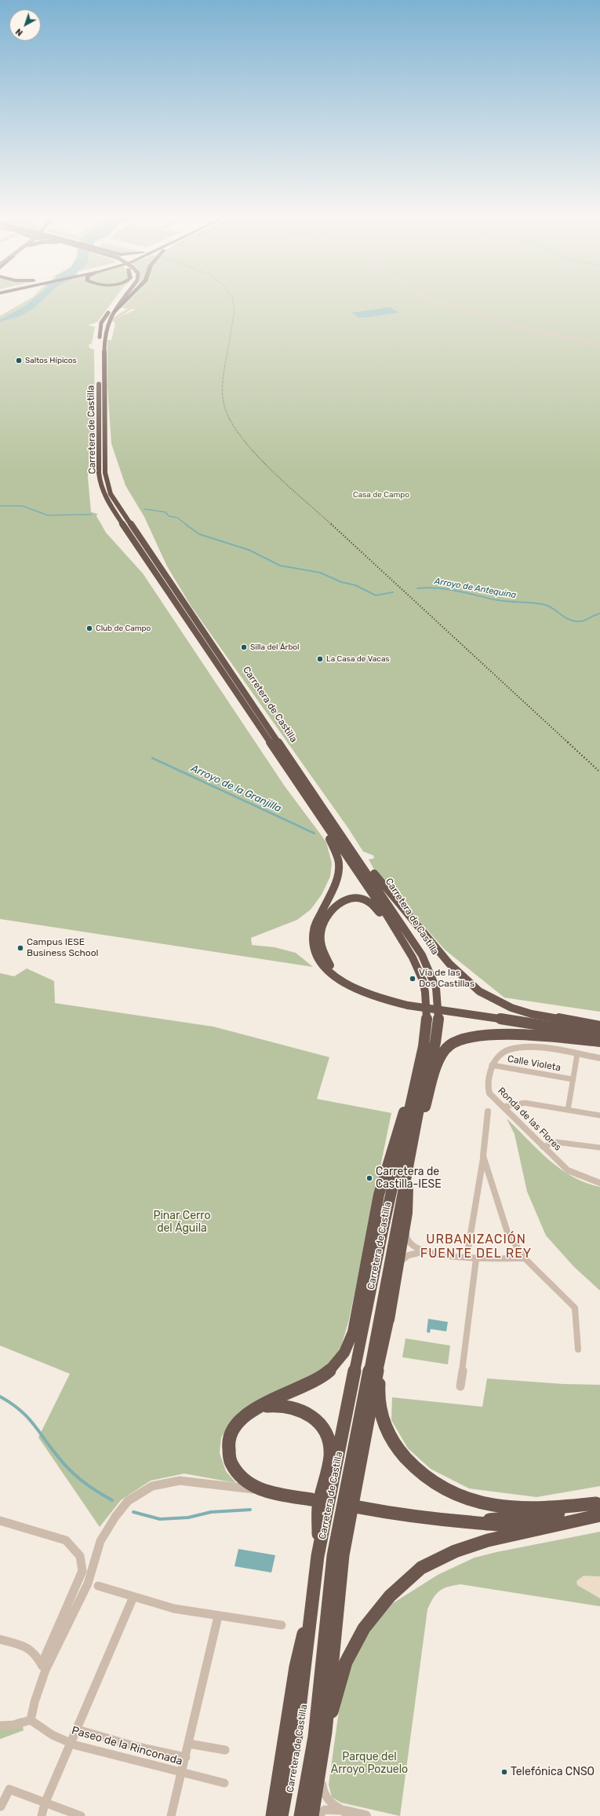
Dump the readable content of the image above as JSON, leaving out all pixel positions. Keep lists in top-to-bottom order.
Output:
{
  "streets": {
    "highway": ["Carretera de Castilla"],
    "street": ["Calle Violeta", "Ronda de las Flores", "Paseo de la Rinconada"]
  },
  "crossings": [
    ["Calle Violeta", "Ronda de las Flores"]
  ],
  "districts": ["URBANIZACIÓN FUENTE DEL REY"],
  "water": ["Arroyo de Antequina", "Arroyo de la Granjilla"],
  "parks": ["Casa de Campo", "Pinar Cerro del Águila", "Parque del Arroyo Pozuelo"],
  "places": [
    "Saltos Hípicos",
    "Club de Campo",
    "Silla del Árbol",
    "La Casa de Vacas",
    "Campus IESE Business School",
    "Vía de las Dos Castillas",
    "Carretera de Castilla-IESE",
    "Telefónica CNSO"
  ],
  "north": "bottom left"
}
